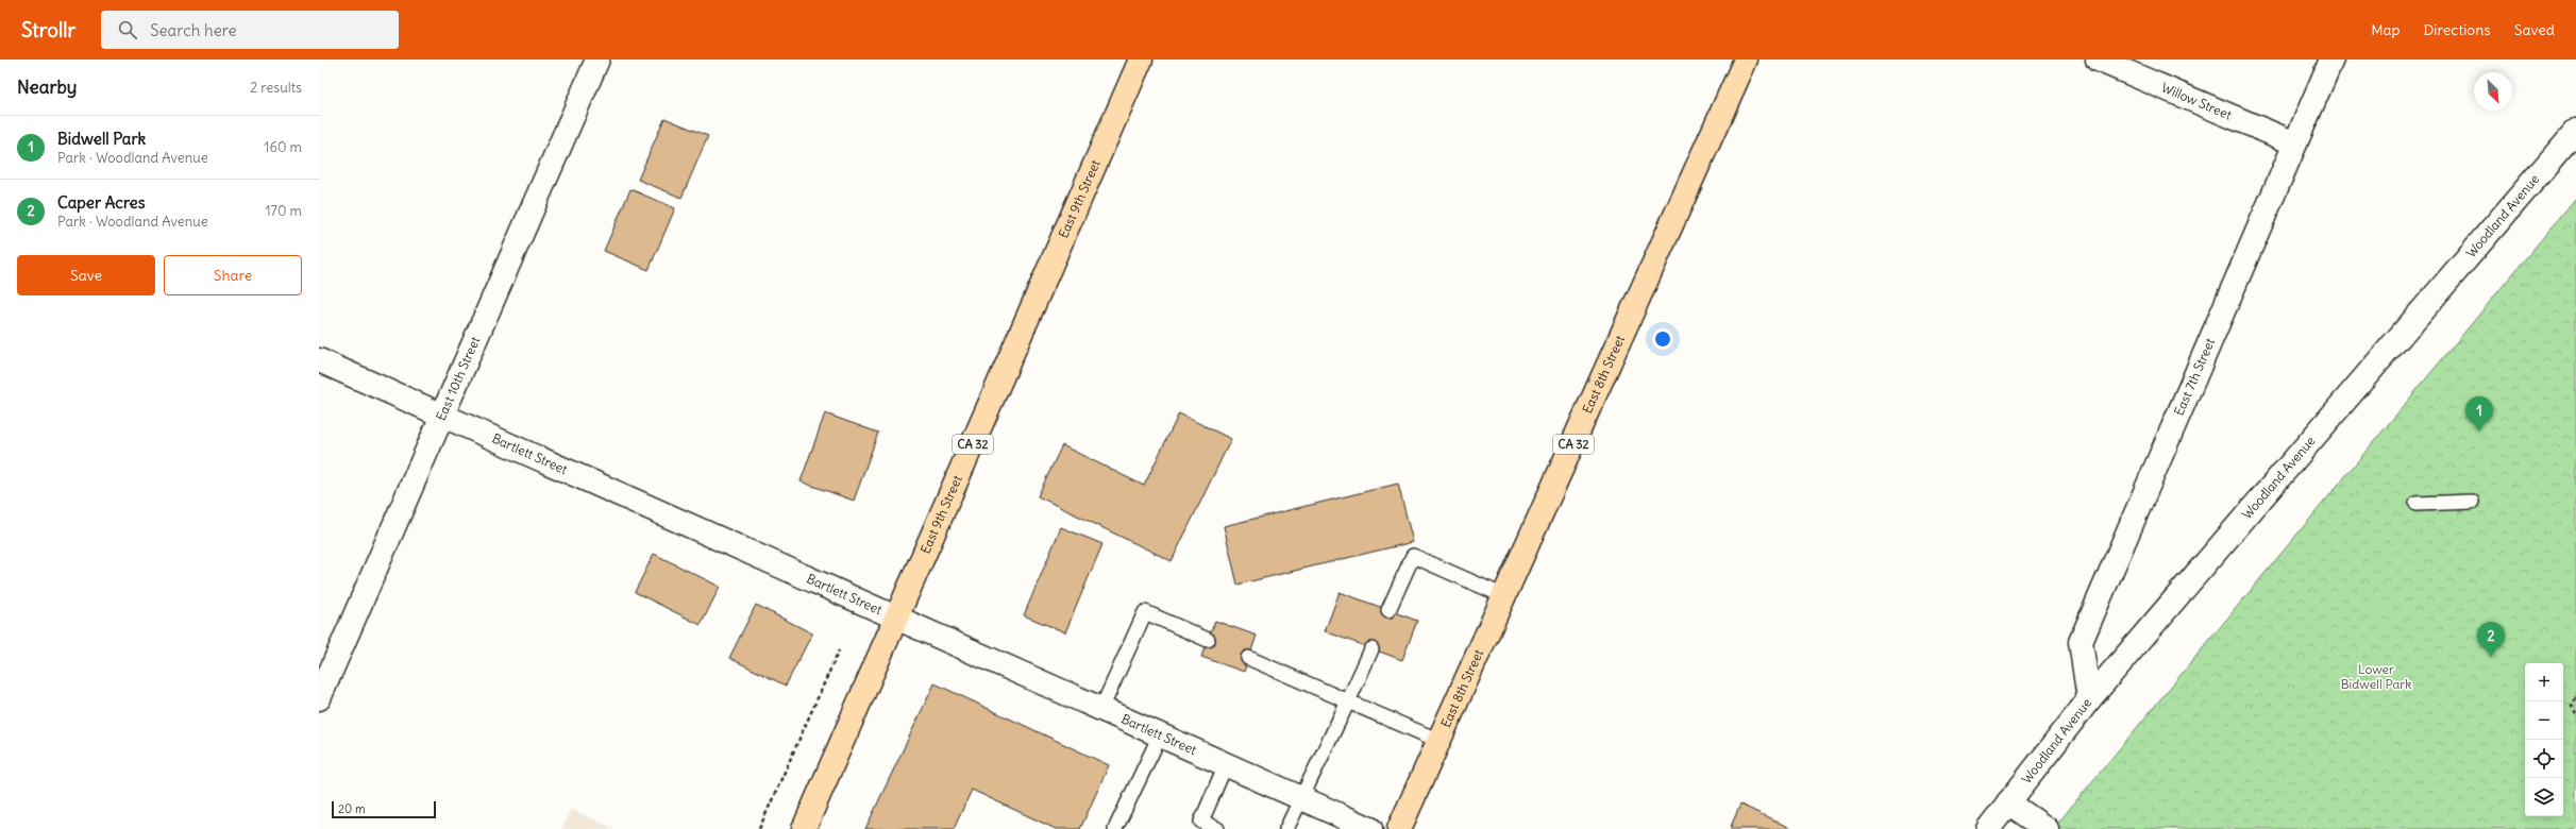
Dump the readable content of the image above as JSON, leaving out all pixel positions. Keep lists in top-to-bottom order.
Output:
{
  "streets": {
    "main road": ["East 9th Street", "East 8th Street", "CA 32"],
    "street": [
      "Willow Street",
      "Woodland Avenue",
      "East 7th Street",
      "East 10th Street",
      "Bartlett Street"
    ]
  },
  "crossings": [
    ["Willow Street", "East 7th Street"],
    ["East 9th Street", "Bartlett Street"],
    ["Woodland Avenue", "East 7th Street"],
    ["East 10th Street", "Bartlett Street"]
  ],
  "parks": ["Lower Bidwell Park"],
  "scale_bar": "20 m",
  "north": "bottom right",
  "page": {
    "header": "Strollr",
    "search": "Search here",
    "nav": ["Map", "Directions", "Saved"],
    "heading": ["Nearby", "2 results"],
    "list": [
      {
        "mark": "1",
        "name": "Bidwell Park",
        "note": "Park · Woodland Avenue",
        "value": "160 m"
      },
      {
        "mark": "2",
        "name": "Caper Acres",
        "note": "Park · Woodland Avenue",
        "value": "170 m"
      }
    ],
    "buttons": ["Save", "Share"],
    "pins": ["1", "2"],
    "map_buttons": ["+", "−"],
    "scale": "20 m"
  }
}
